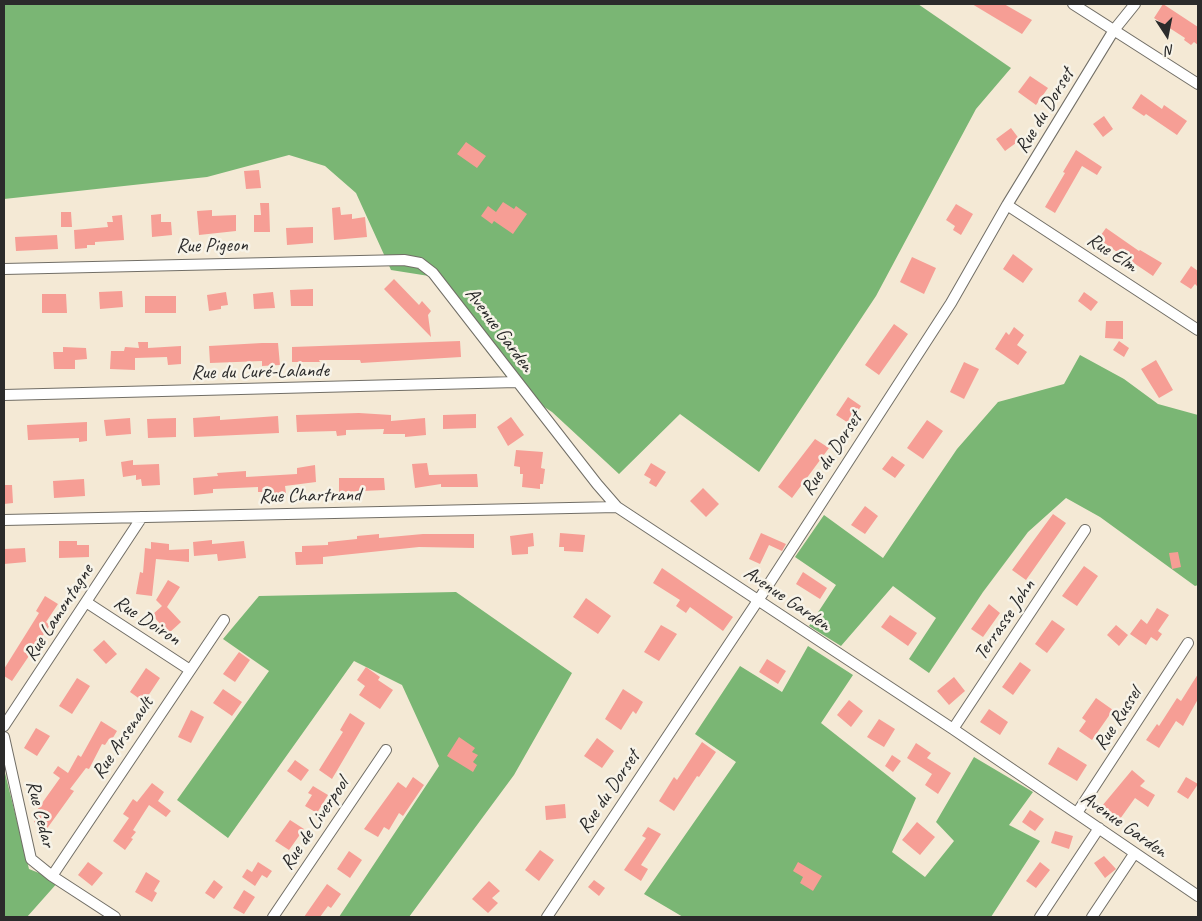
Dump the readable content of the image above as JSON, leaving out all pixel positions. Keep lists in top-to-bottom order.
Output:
{
  "streets": {
    "street": [
      "Rue du Dorset",
      "Rue Pigeon",
      "Rue Elm",
      "Avenue Garden",
      "Rue du Curé-Lalande",
      "Rue Chartrand",
      "Rue Lamontagne",
      "Terrasse John",
      "Rue Doiron",
      "Rue Russel",
      "Rue Arsenault",
      "Rue Cedar",
      "Rue de Liverpool"
    ]
  },
  "crossings": [
    ["Rue du Dorset", "Rue Elm"],
    ["Rue du Dorset", "Avenue Garden"],
    ["Rue Pigeon", "Avenue Garden"],
    ["Avenue Garden", "Rue du Curé-Lalande"],
    ["Avenue Garden", "Rue Chartrand"],
    ["Avenue Garden", "Terrasse John"],
    ["Avenue Garden", "Rue Russel"],
    ["Rue Chartrand", "Rue Lamontagne"],
    ["Rue Lamontagne", "Rue Doiron"],
    ["Rue Doiron", "Rue Arsenault"],
    ["Rue Arsenault", "Rue Cedar"]
  ],
  "north": "bottom"
}
